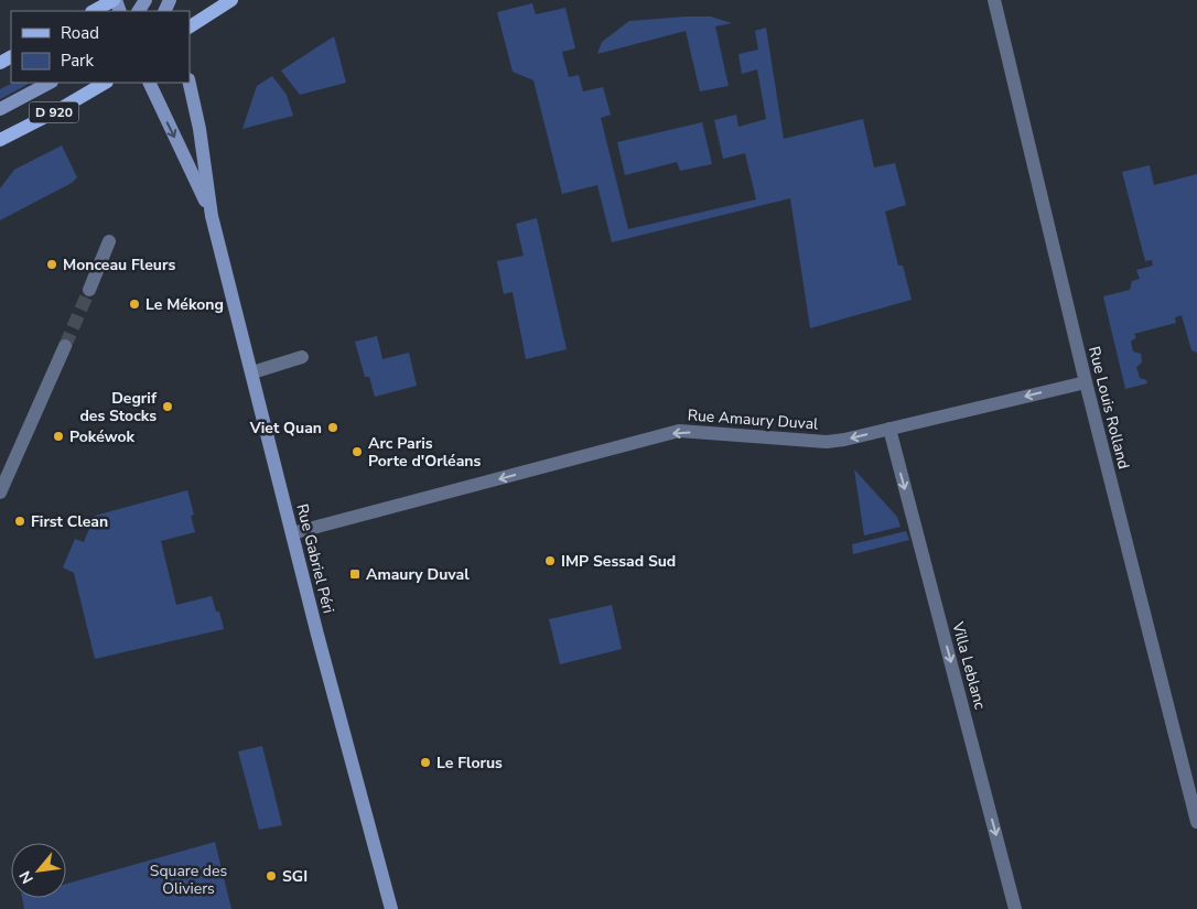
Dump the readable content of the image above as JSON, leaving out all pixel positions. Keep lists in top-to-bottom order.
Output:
{
  "streets": {
    "main road": ["D 920", "Rue Gabriel Péri"],
    "street": ["Rue Louis Rolland", "Rue Amaury Duval", "Villa Leblanc"]
  },
  "crossings": [
    ["Rue Louis Rolland", "Rue Amaury Duval"],
    ["Rue Amaury Duval", "Rue Gabriel Péri"],
    ["Rue Amaury Duval", "Villa Leblanc"]
  ],
  "one_way": ["Rue Amaury Duval", "Villa Leblanc"],
  "parks": ["Square des Oliviers"],
  "places": {
    "other": [
      "Monceau Fleurs",
      "Le Mékong",
      "Degrif des Stocks",
      "Viet Quan",
      "Pokéwok",
      "Arc Paris Porte d'Orléans",
      "First Clean",
      "IMP Sessad Sud",
      "Le Florus",
      "SGI"
    ],
    "transit": ["Amaury Duval"]
  },
  "legend": ["Road", "Park"],
  "north": "bottom left"
}
